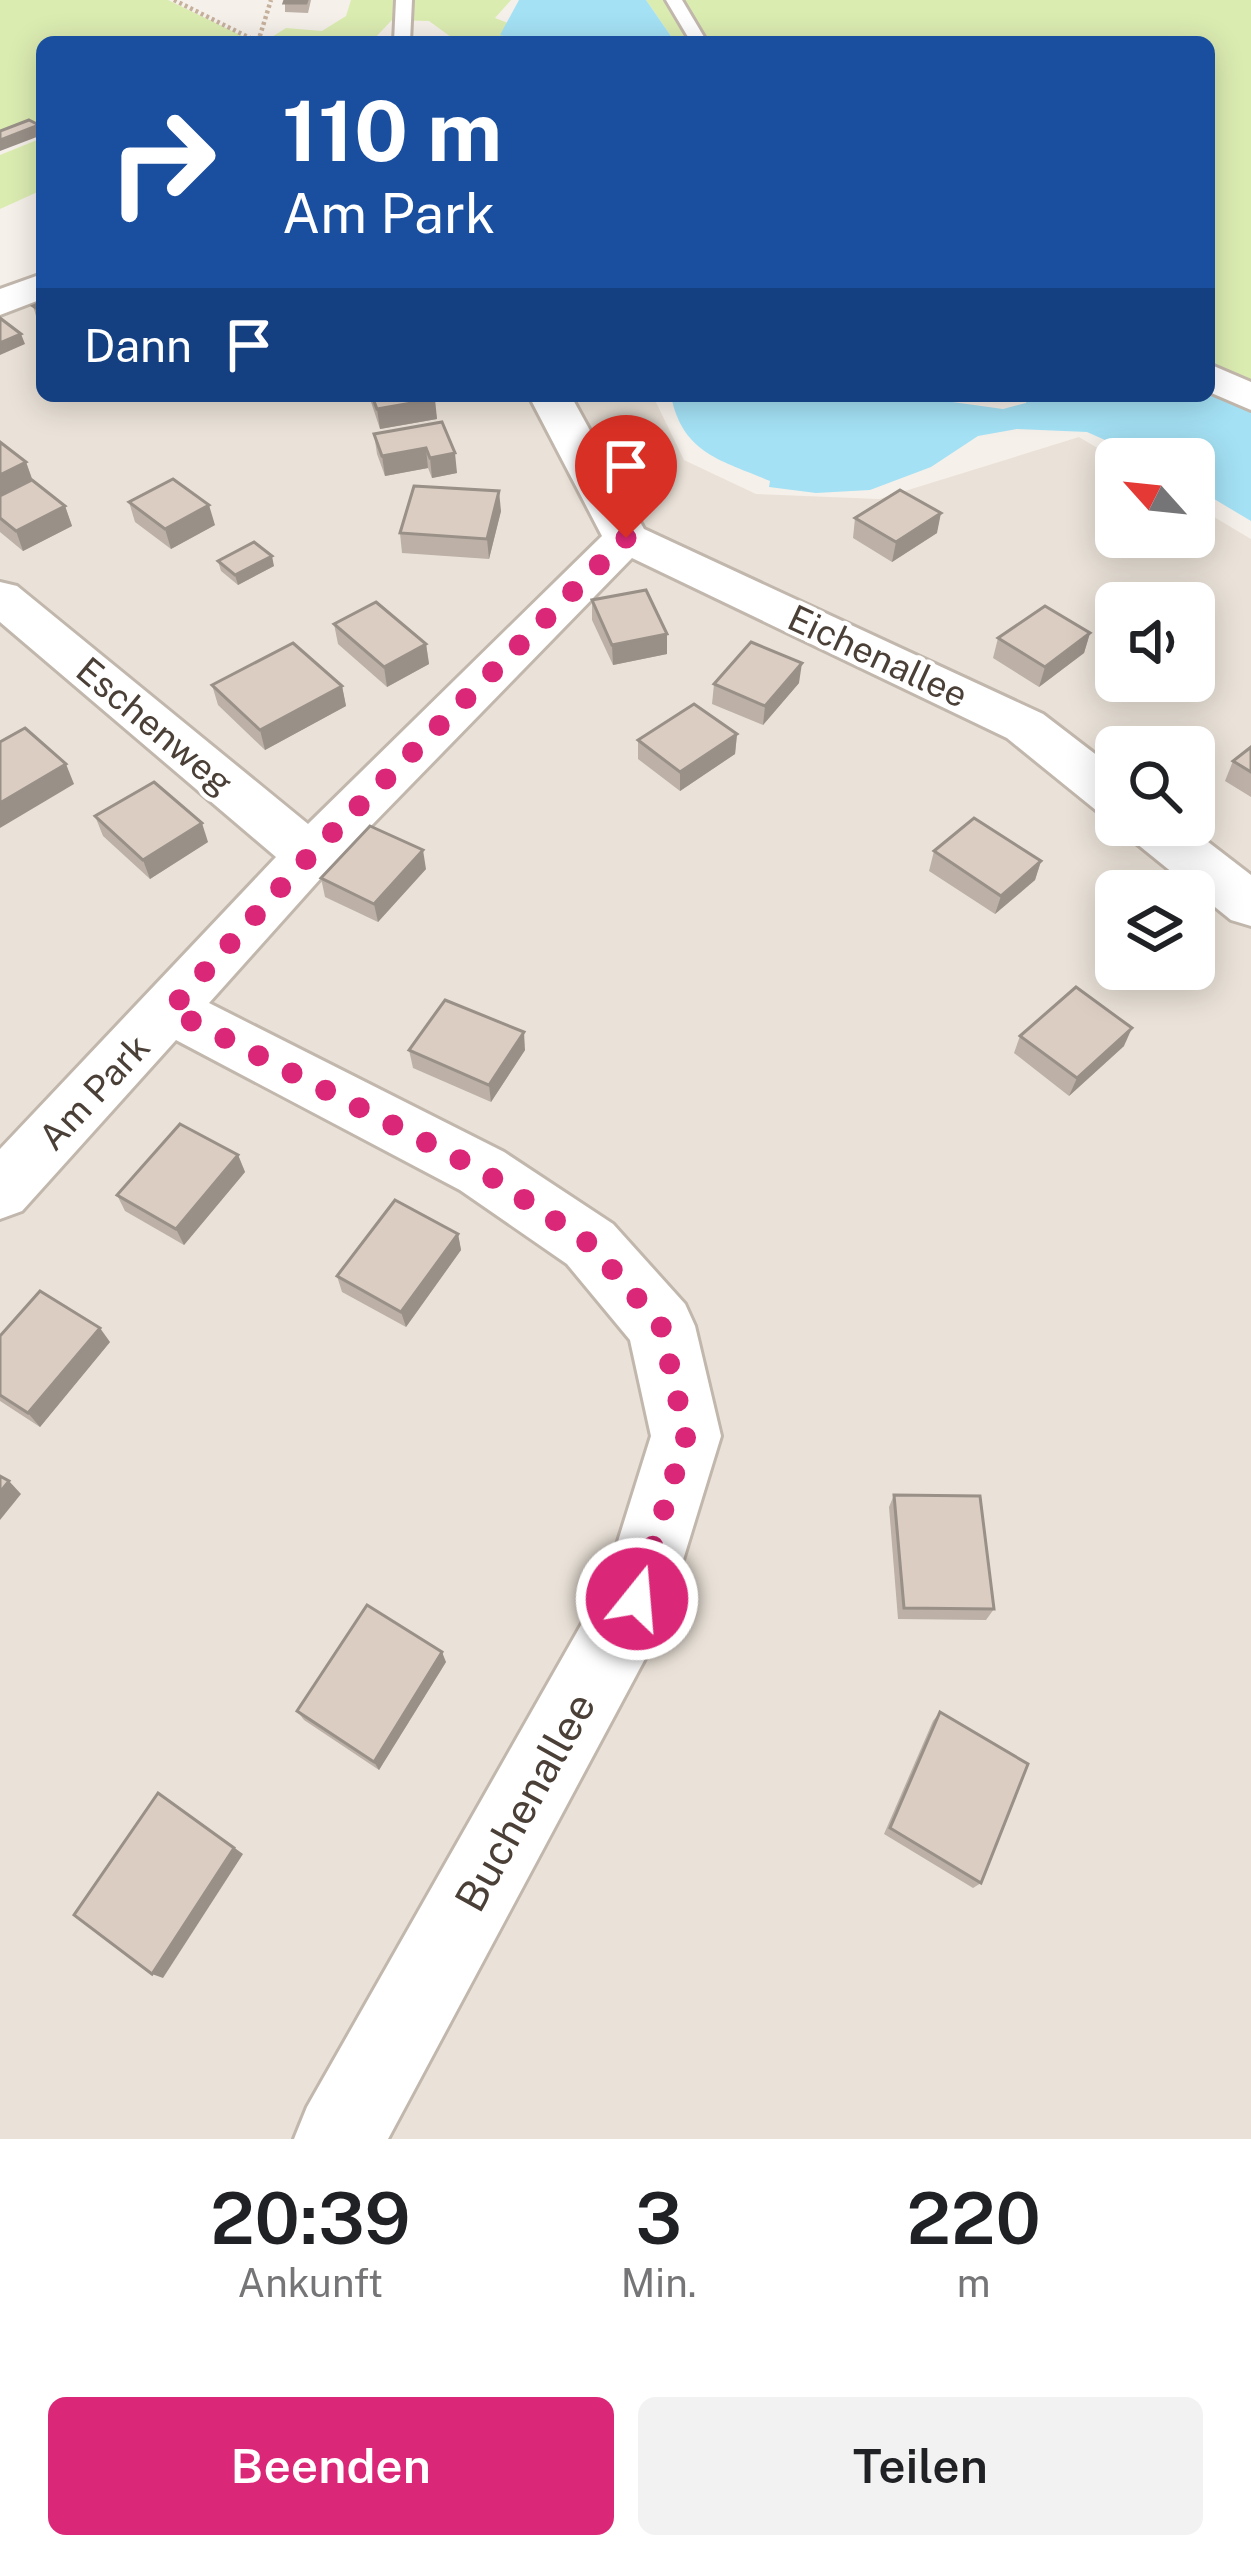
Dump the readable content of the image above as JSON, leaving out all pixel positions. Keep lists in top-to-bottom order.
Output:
{
  "streets": {
    "street": [
      "Eichenallee",
      "Eschenweg",
      "Am Park",
      "Buchenallee"
    ]
  },
  "crossings": [
    ["Eichenallee", "Am Park"],
    ["Eschenweg", "Am Park"],
    ["Am Park", "Buchenallee"]
  ],
  "north": "top left",
  "page": {
    "turn": ["110 m", "Am Park"],
    "then": "Dann",
    "eta": [
      "20:39",
      "Ankunft",
      "3",
      "Min.",
      "220",
      "m"
    ],
    "buttons": ["Beenden", "Teilen"]
  }
}
